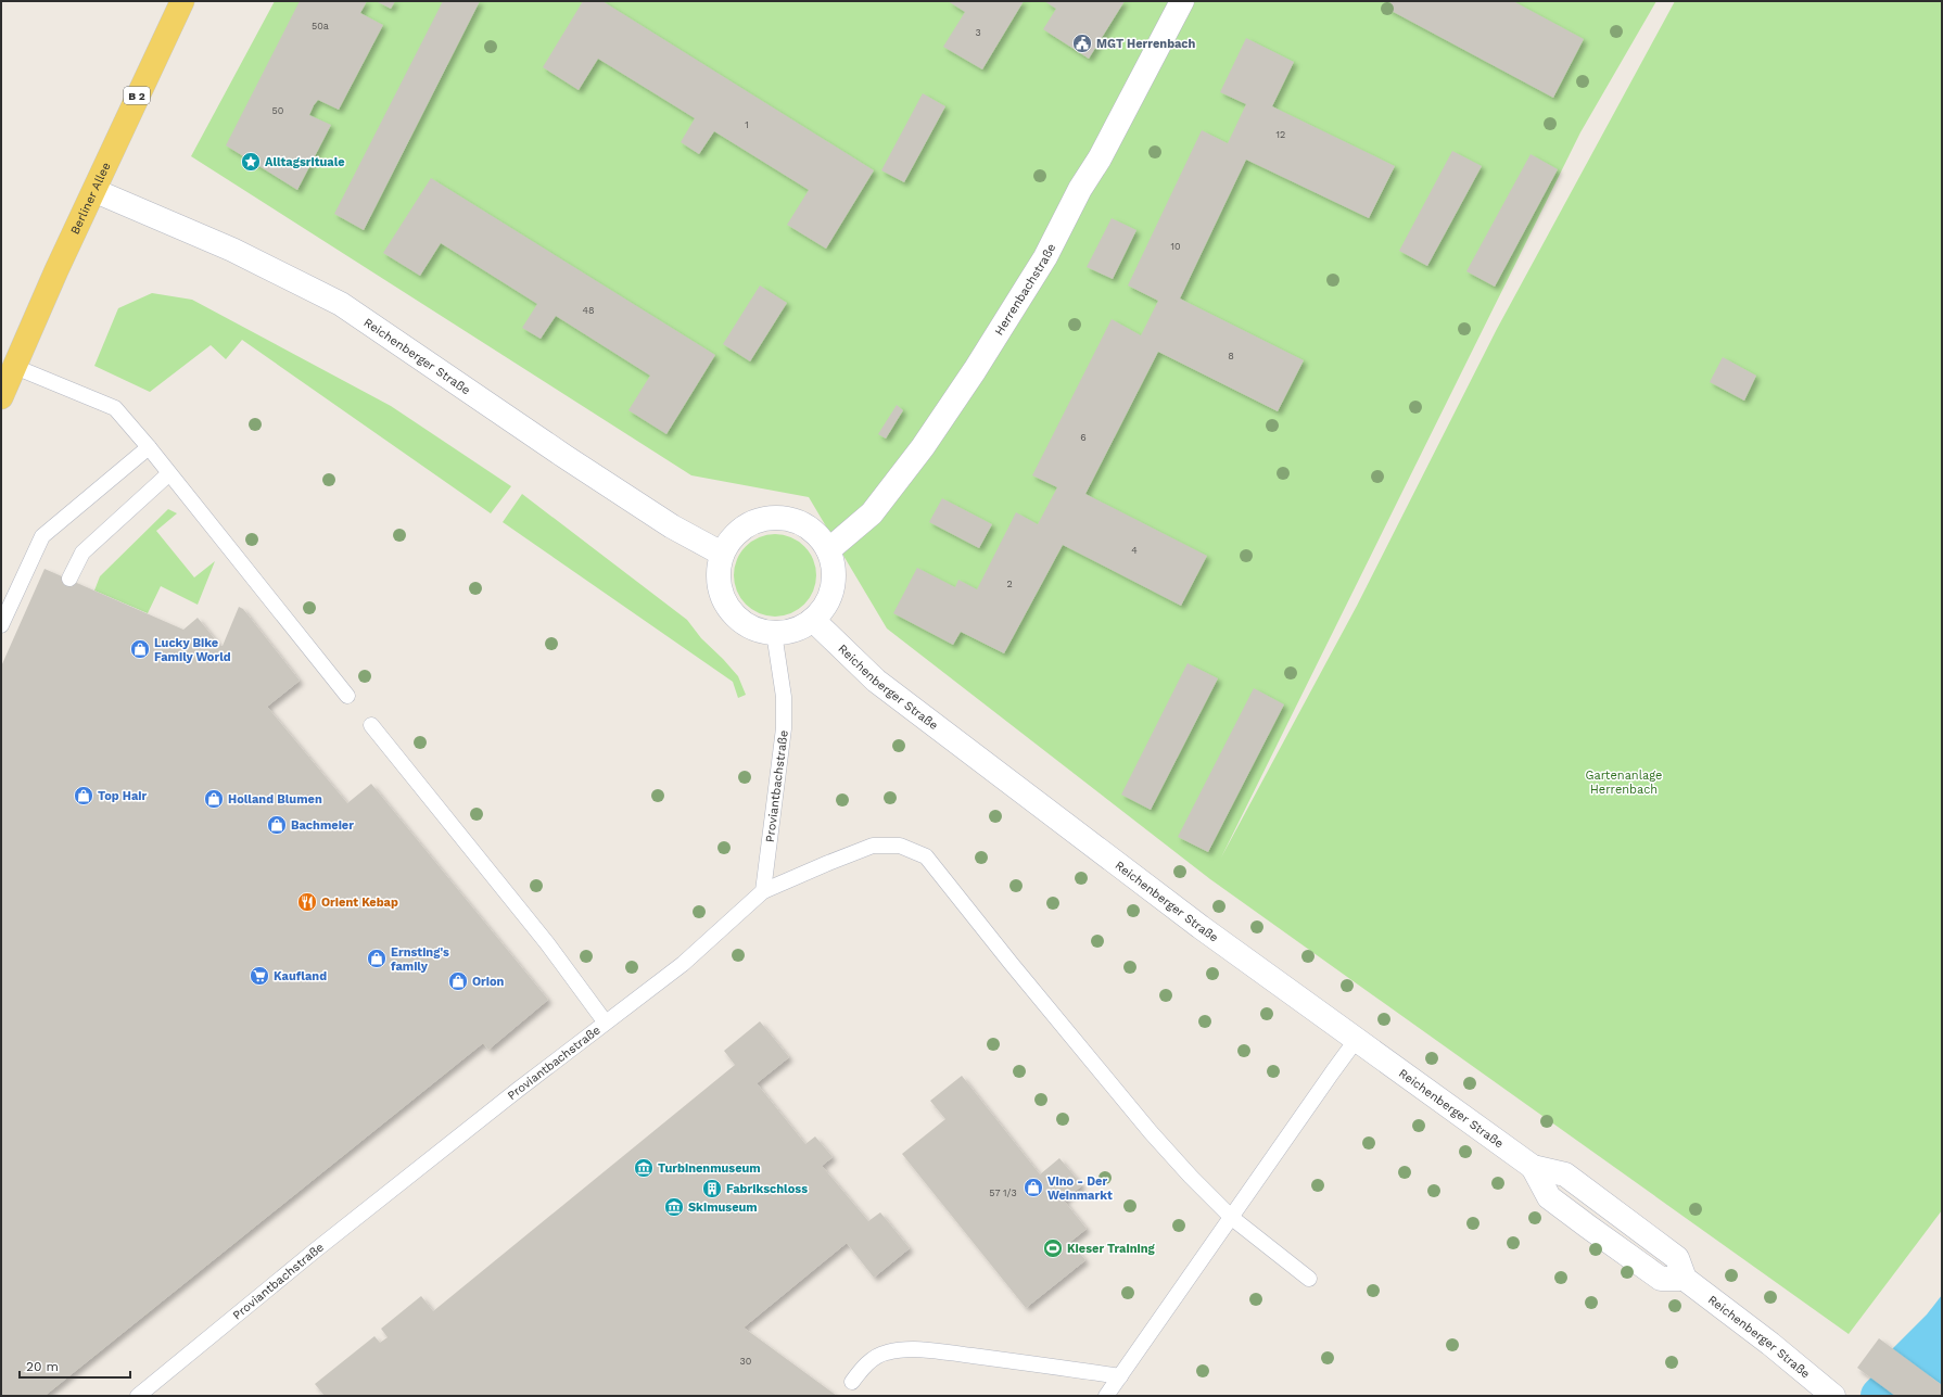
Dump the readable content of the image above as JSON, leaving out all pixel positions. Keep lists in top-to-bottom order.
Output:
{
  "streets": {
    "main road": ["B 2", "Berliner Allee"],
    "street": ["Herrenbachstraße", "Reichenberger Straße"],
    "lane": ["Proviantbachstraße"]
  },
  "crossings": [
    ["Berliner Allee", "Reichenberger Straße"],
    ["Herrenbachstraße", "Reichenberger Straße"],
    ["Herrenbachstraße", "Proviantbachstraße"],
    ["Reichenberger Straße", "Proviantbachstraße"]
  ],
  "parks": ["Gartenanlage Herrenbach"],
  "places": {
    "public building": ["MGT Herrenbach"],
    "place": ["Alltagsrituale"],
    "shop": [
      "Lucky Bike Family World",
      "Top Hair",
      "Holland Blumen",
      "Bachmeier",
      "Ernsting's family",
      "Orion",
      "Vino - Der Weinmarkt"
    ],
    "restaurant": ["Orient Kebap"],
    "supermarket": ["Kaufland"],
    "museum": ["Turbinenmuseum", "Skimuseum"],
    "building": ["Fabrikschloss"],
    "sports": ["Kieser Training"]
  },
  "house_numbers": [
    "50a",
    "3",
    "50",
    "1",
    "12",
    "10",
    "48",
    "8",
    "6",
    "4",
    "2",
    "57 1/3",
    "30"
  ],
  "scale_bar": "20 m"
}
